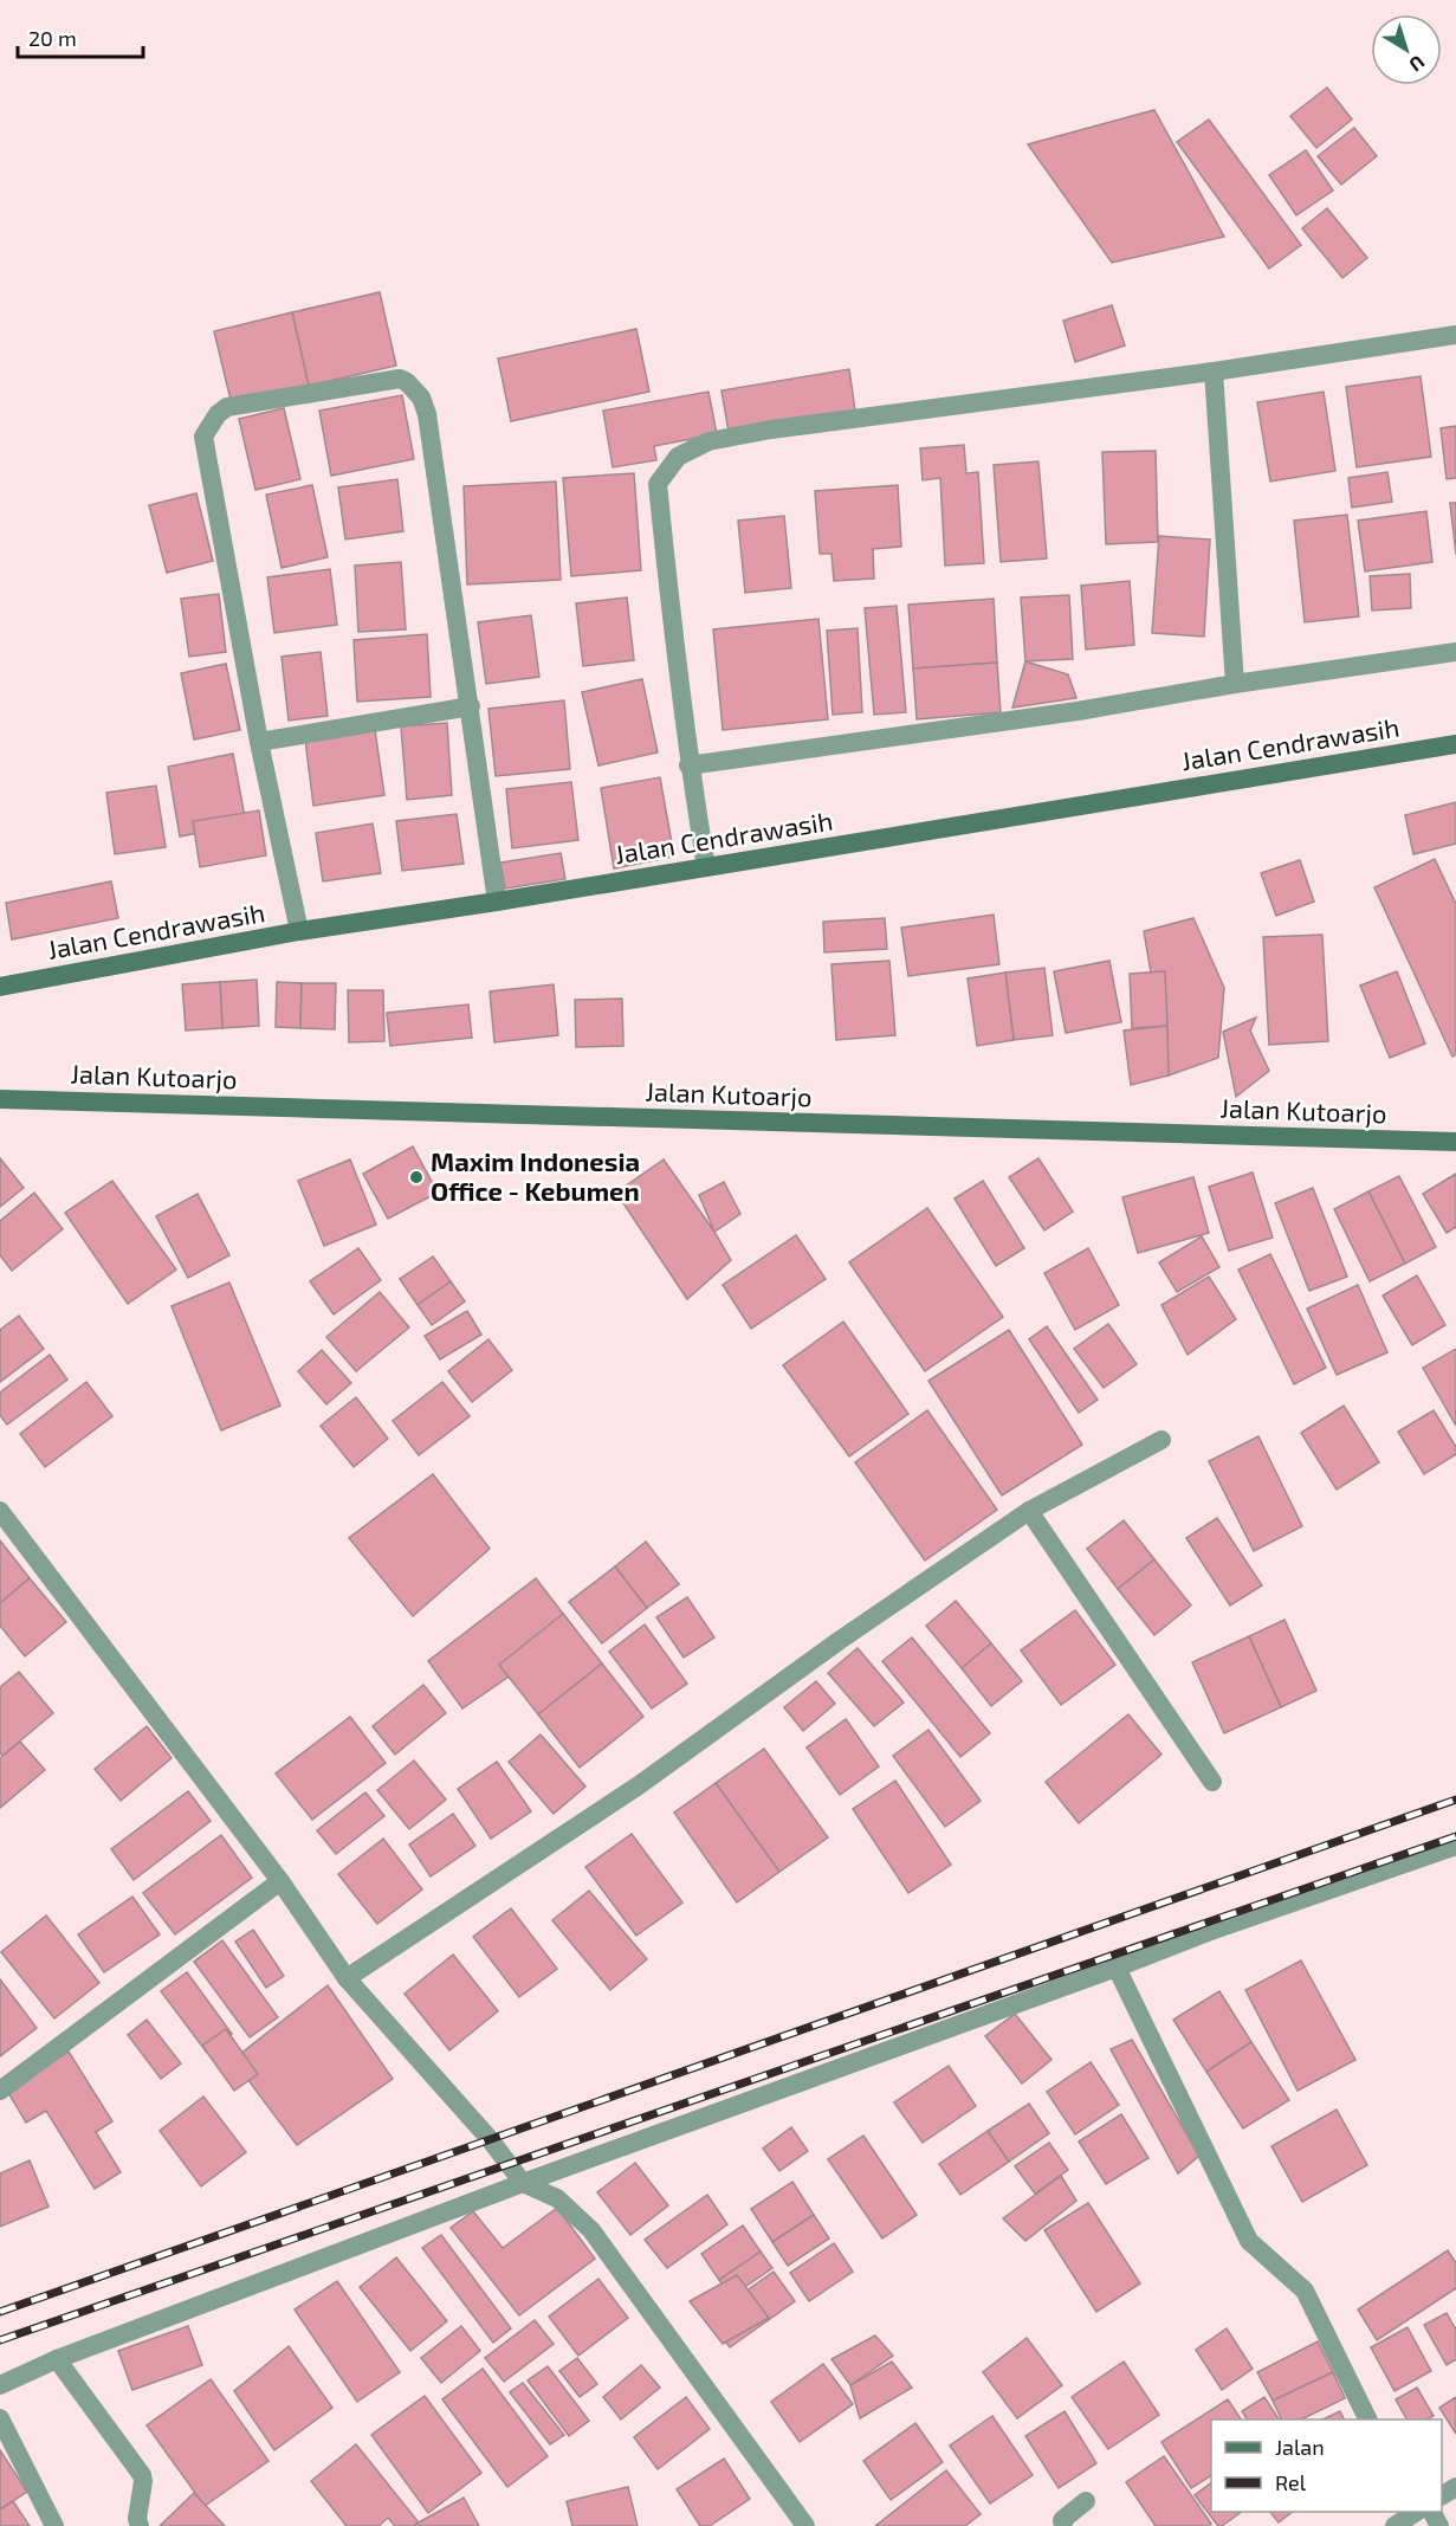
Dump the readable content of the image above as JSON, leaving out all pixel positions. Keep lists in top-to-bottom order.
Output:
{
  "streets": {
    "main road": ["Jalan Cendrawasih", "Jalan Kutoarjo"]
  },
  "places": ["Maxim Indonesia Office - Kebumen"],
  "legend": ["Jalan", "Rel"],
  "scale_bar": "20 m",
  "north": "bottom right"
}
